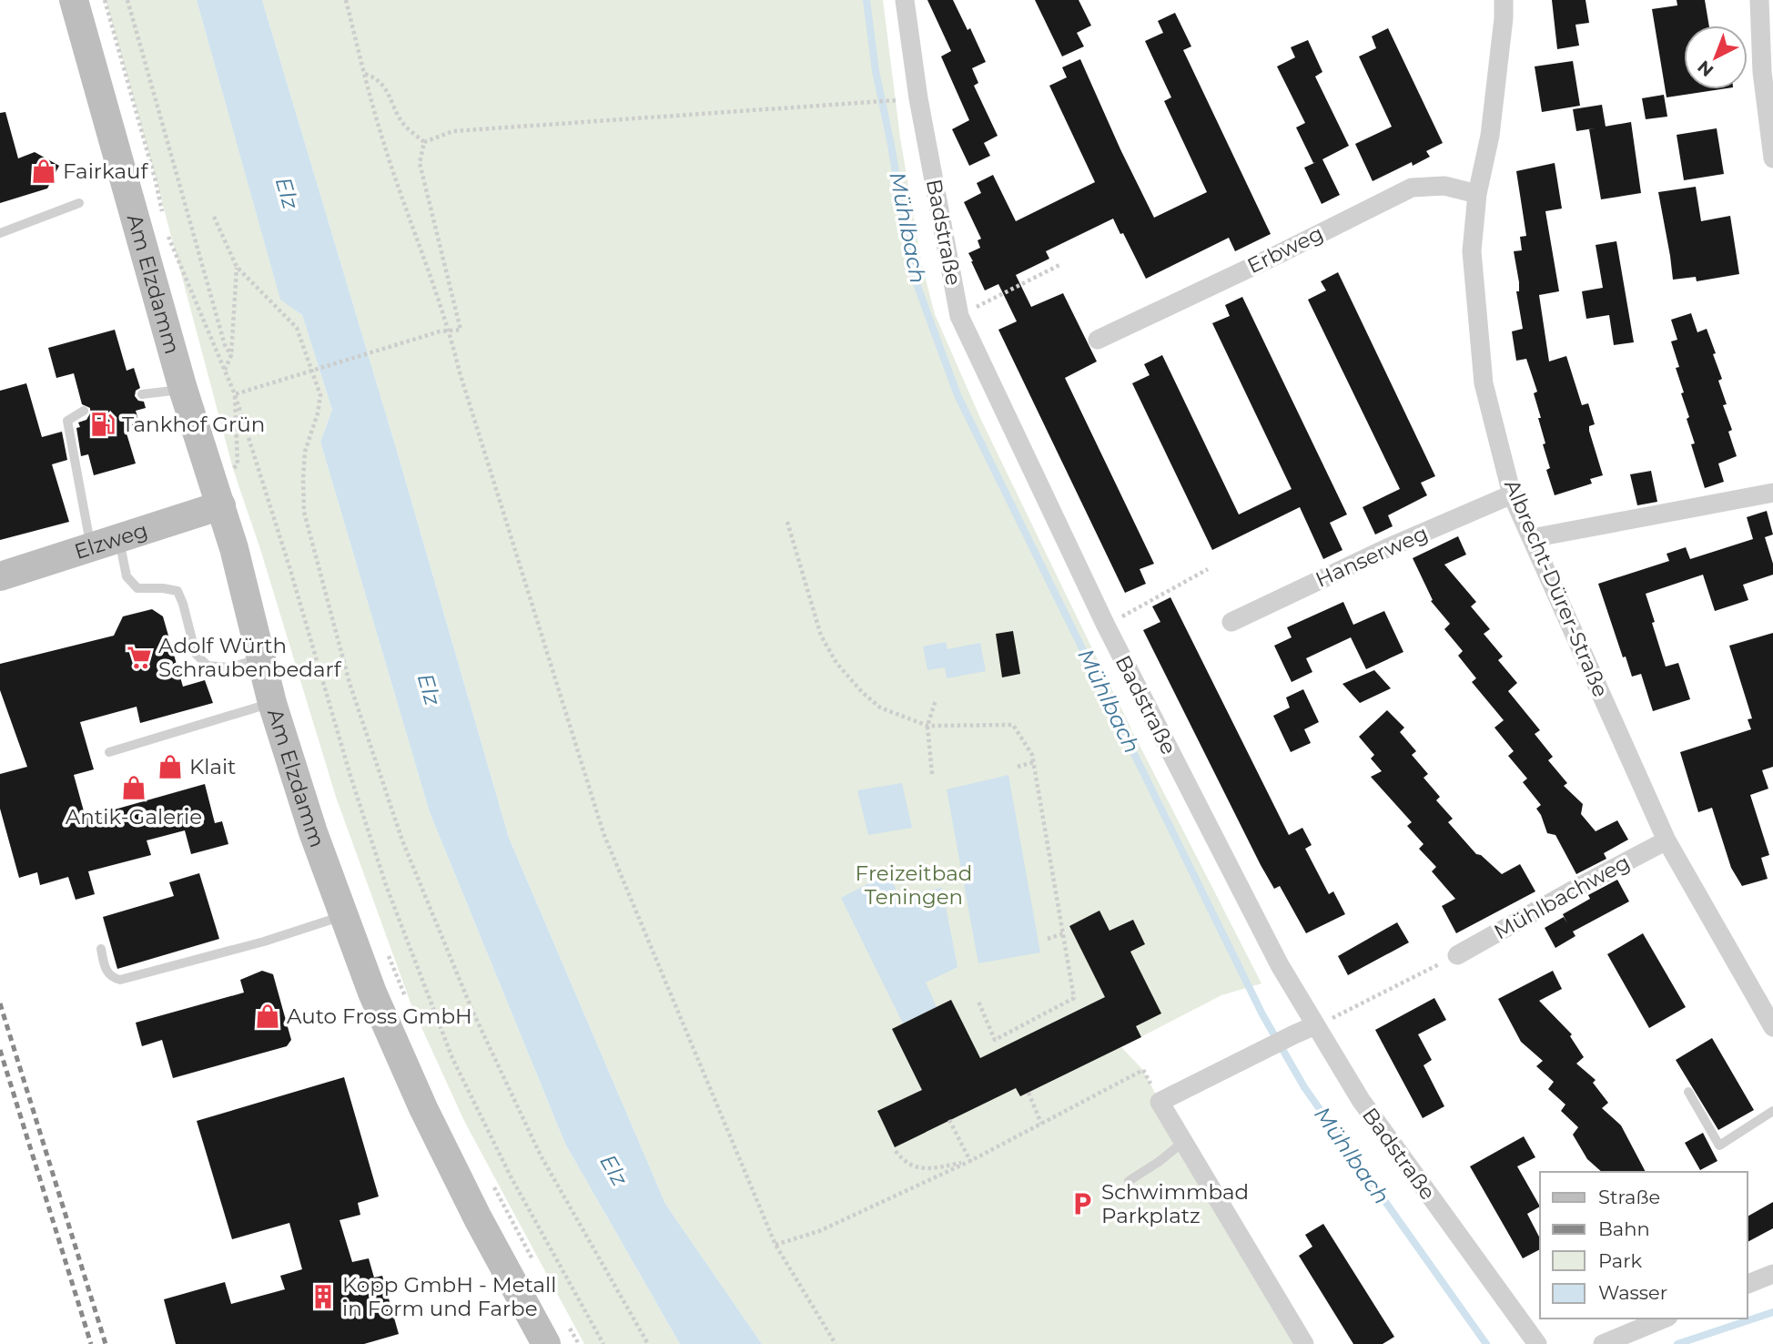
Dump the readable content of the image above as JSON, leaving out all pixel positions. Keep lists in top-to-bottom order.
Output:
{
  "streets": {
    "street": [
      "Badstraße",
      "Erbweg",
      "Am Elzdamm",
      "Elzweg",
      "Hanserweg",
      "Albrecht-Dürer-Straße",
      "Mühlbachweg"
    ]
  },
  "crossings": [
    ["Erbweg", "Albrecht-Dürer-Straße"],
    ["Am Elzdamm", "Elzweg"],
    ["Hanserweg", "Albrecht-Dürer-Straße"],
    ["Albrecht-Dürer-Straße", "Mühlbachweg"]
  ],
  "water": ["Elz", "Mühlbach"],
  "parks": ["Freizeitbad Teningen"],
  "places": {
    "shop": [
      "Fairkauf",
      "Klait",
      "Antik-Galerie",
      "Auto Fross GmbH"
    ],
    "fuel station": ["Tankhof Grün"],
    "supermarket": ["Adolf Würth Schraubenbedarf"],
    "parking": ["Schwimmbad Parkplatz"],
    "building": ["Kopp GmbH - Metall in Form und Farbe"]
  },
  "legend": [
    "Straße",
    "Bahn",
    "Park",
    "Wasser"
  ],
  "north": "bottom left"
}
